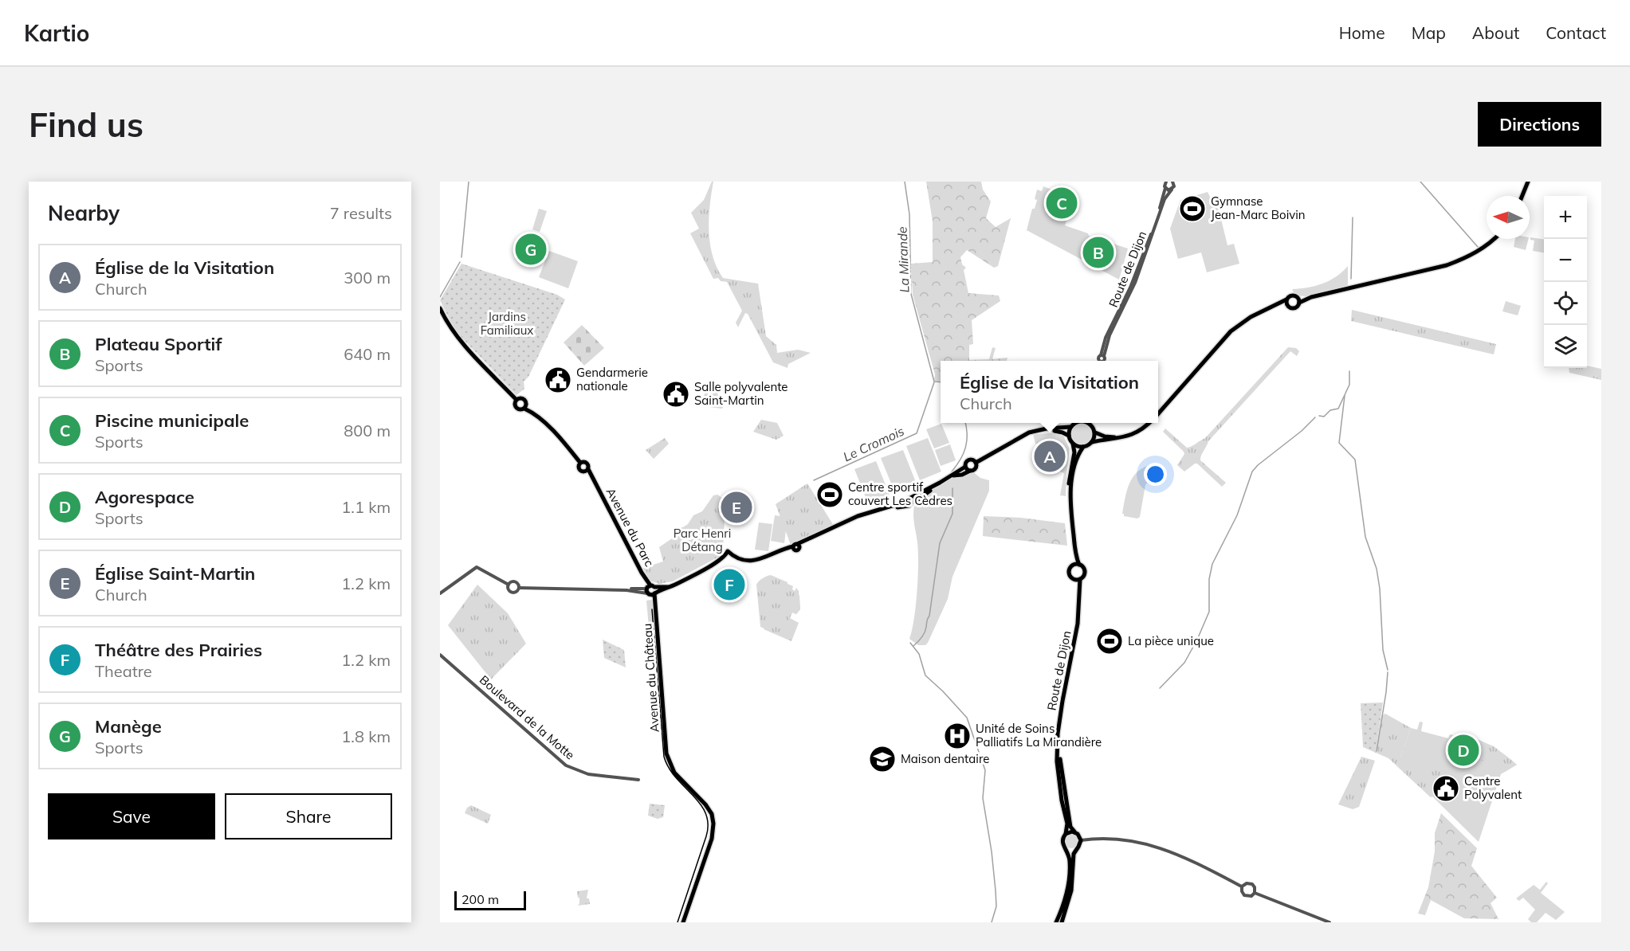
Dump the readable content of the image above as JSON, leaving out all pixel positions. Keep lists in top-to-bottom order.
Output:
{
  "streets": {
    "main road": ["Route de Dijon", "Avenue du Parc", "Avenue du Château"],
    "street": ["Boulevard de la Motte"]
  },
  "crossings": [
    ["Avenue du Parc", "Avenue du Château"]
  ],
  "water": ["La Mirande", "Le Cromois"],
  "parks": ["Jardins Familiaux", "Parc Henri Détang"],
  "places": {
    "sports": ["Gymnase Jean-Marc Boivin", "Centre sportif couvert Les Cèdres", "La pièce unique"],
    "public building": ["Gendarmerie nationale", "Salle polyvalente Saint-Martin", "Centre Polyvalent"],
    "hospital": ["Unité de Soins Palliatifs La Mirandière"],
    "school or university": ["Maison dentaire"]
  },
  "scale_bar": "200 m",
  "north": "left",
  "page": {
    "header": "Kartio",
    "nav": [
      "Home",
      "Map",
      "About",
      "Contact"
    ],
    "buttons": [
      "Directions",
      ["Save", "Share"]
    ],
    "title": "Find us",
    "heading": ["Nearby", "7 results"],
    "pins": [
      "C",
      "G",
      "B",
      "A",
      "E",
      "F",
      "D"
    ],
    "map_buttons": ["+", "−"],
    "list": [
      {
        "mark": "A",
        "name": "Église de la Visitation",
        "note": "Church",
        "value": "300 m"
      },
      {
        "mark": "B",
        "name": "Plateau Sportif",
        "note": "Sports",
        "value": "640 m"
      },
      {
        "mark": "C",
        "name": "Piscine municipale",
        "note": "Sports",
        "value": "800 m"
      },
      {
        "mark": "D",
        "name": "Agorespace",
        "note": "Sports",
        "value": "1.1 km"
      },
      {
        "mark": "E",
        "name": "Église Saint-Martin",
        "note": "Church",
        "value": "1.2 km"
      },
      {
        "mark": "F",
        "name": "Théâtre des Prairies",
        "note": "Theatre",
        "value": "1.2 km"
      },
      {
        "mark": "G",
        "name": "Manège",
        "note": "Sports",
        "value": "1.8 km"
      }
    ],
    "popup": ["Église de la Visitation", "Church"],
    "scale": "200 m"
  }
}
